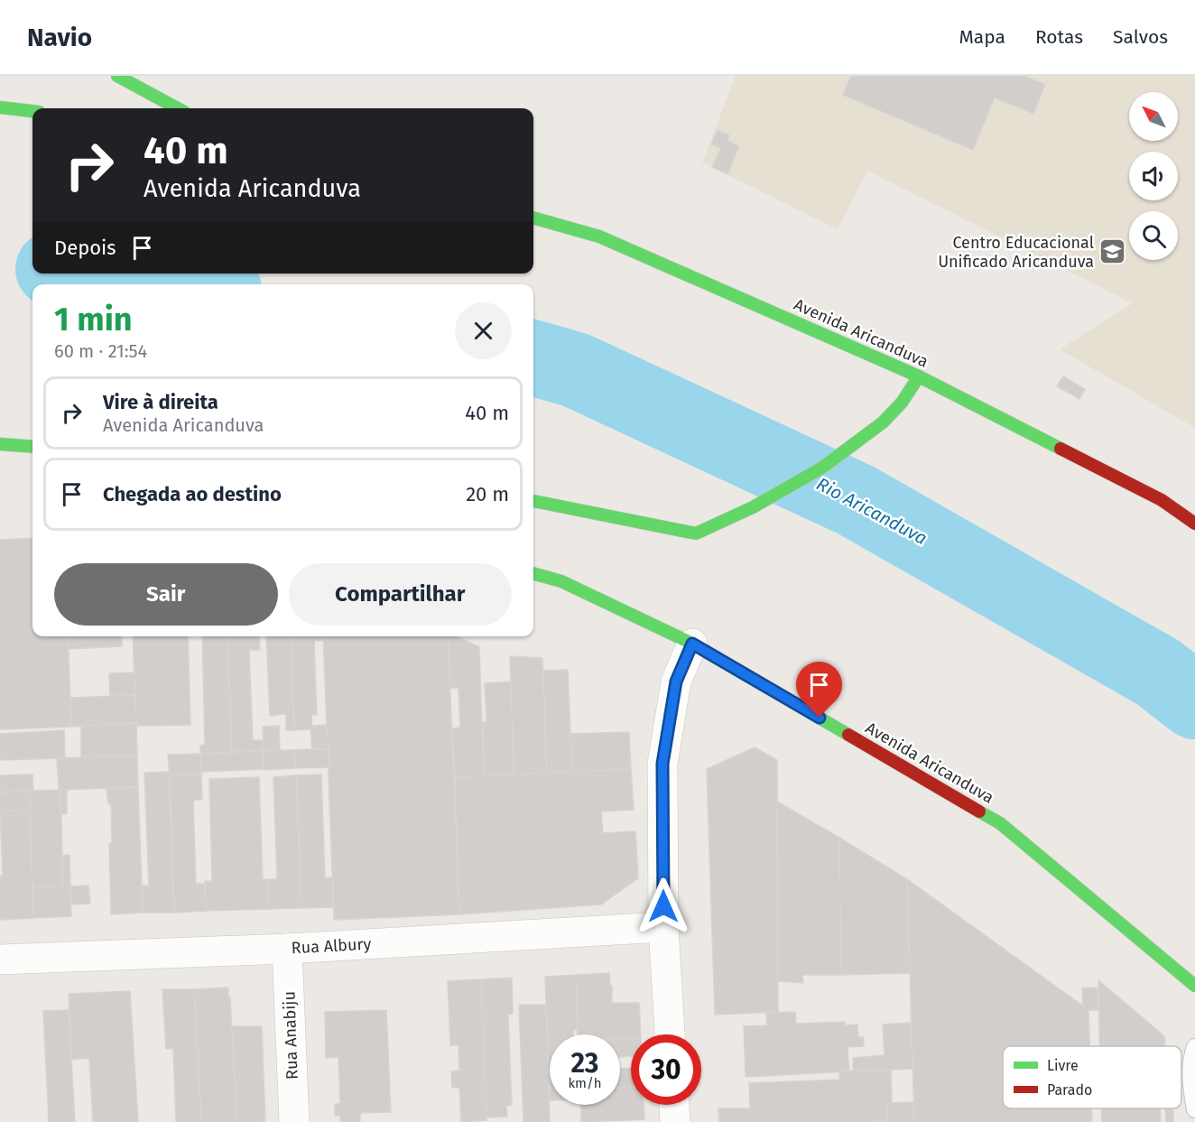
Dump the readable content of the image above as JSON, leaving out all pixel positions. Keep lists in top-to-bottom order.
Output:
{
  "streets": {
    "highway": ["Avenida Aricanduva"],
    "street": ["Rua Albury", "Rua Anabiju"]
  },
  "crossings": [
    ["Rua Albury", "Rua Anabiju"]
  ],
  "water": ["Rio Aricanduva"],
  "places": {
    "school or university": ["Centro Educacional Unificado Aricanduva"]
  },
  "legend": ["Livre", "Parado"],
  "north": "top left",
  "page": {
    "header": "Navio",
    "nav": ["Mapa", "Rotas", "Salvos"],
    "turn": ["40 m", "Avenida Aricanduva"],
    "then": "Depois",
    "heading": ["1 min", "60 m · 21:54"],
    "list": [
      {
        "name": "Vire à direita",
        "note": "Avenida Aricanduva",
        "value": "40 m"
      },
      {
        "name": "Chegada ao destino",
        "value": "20 m"
      }
    ],
    "buttons": ["Sair", "Compartilhar"],
    "speed": "23 km/h",
    "limit": "30"
  }
}
